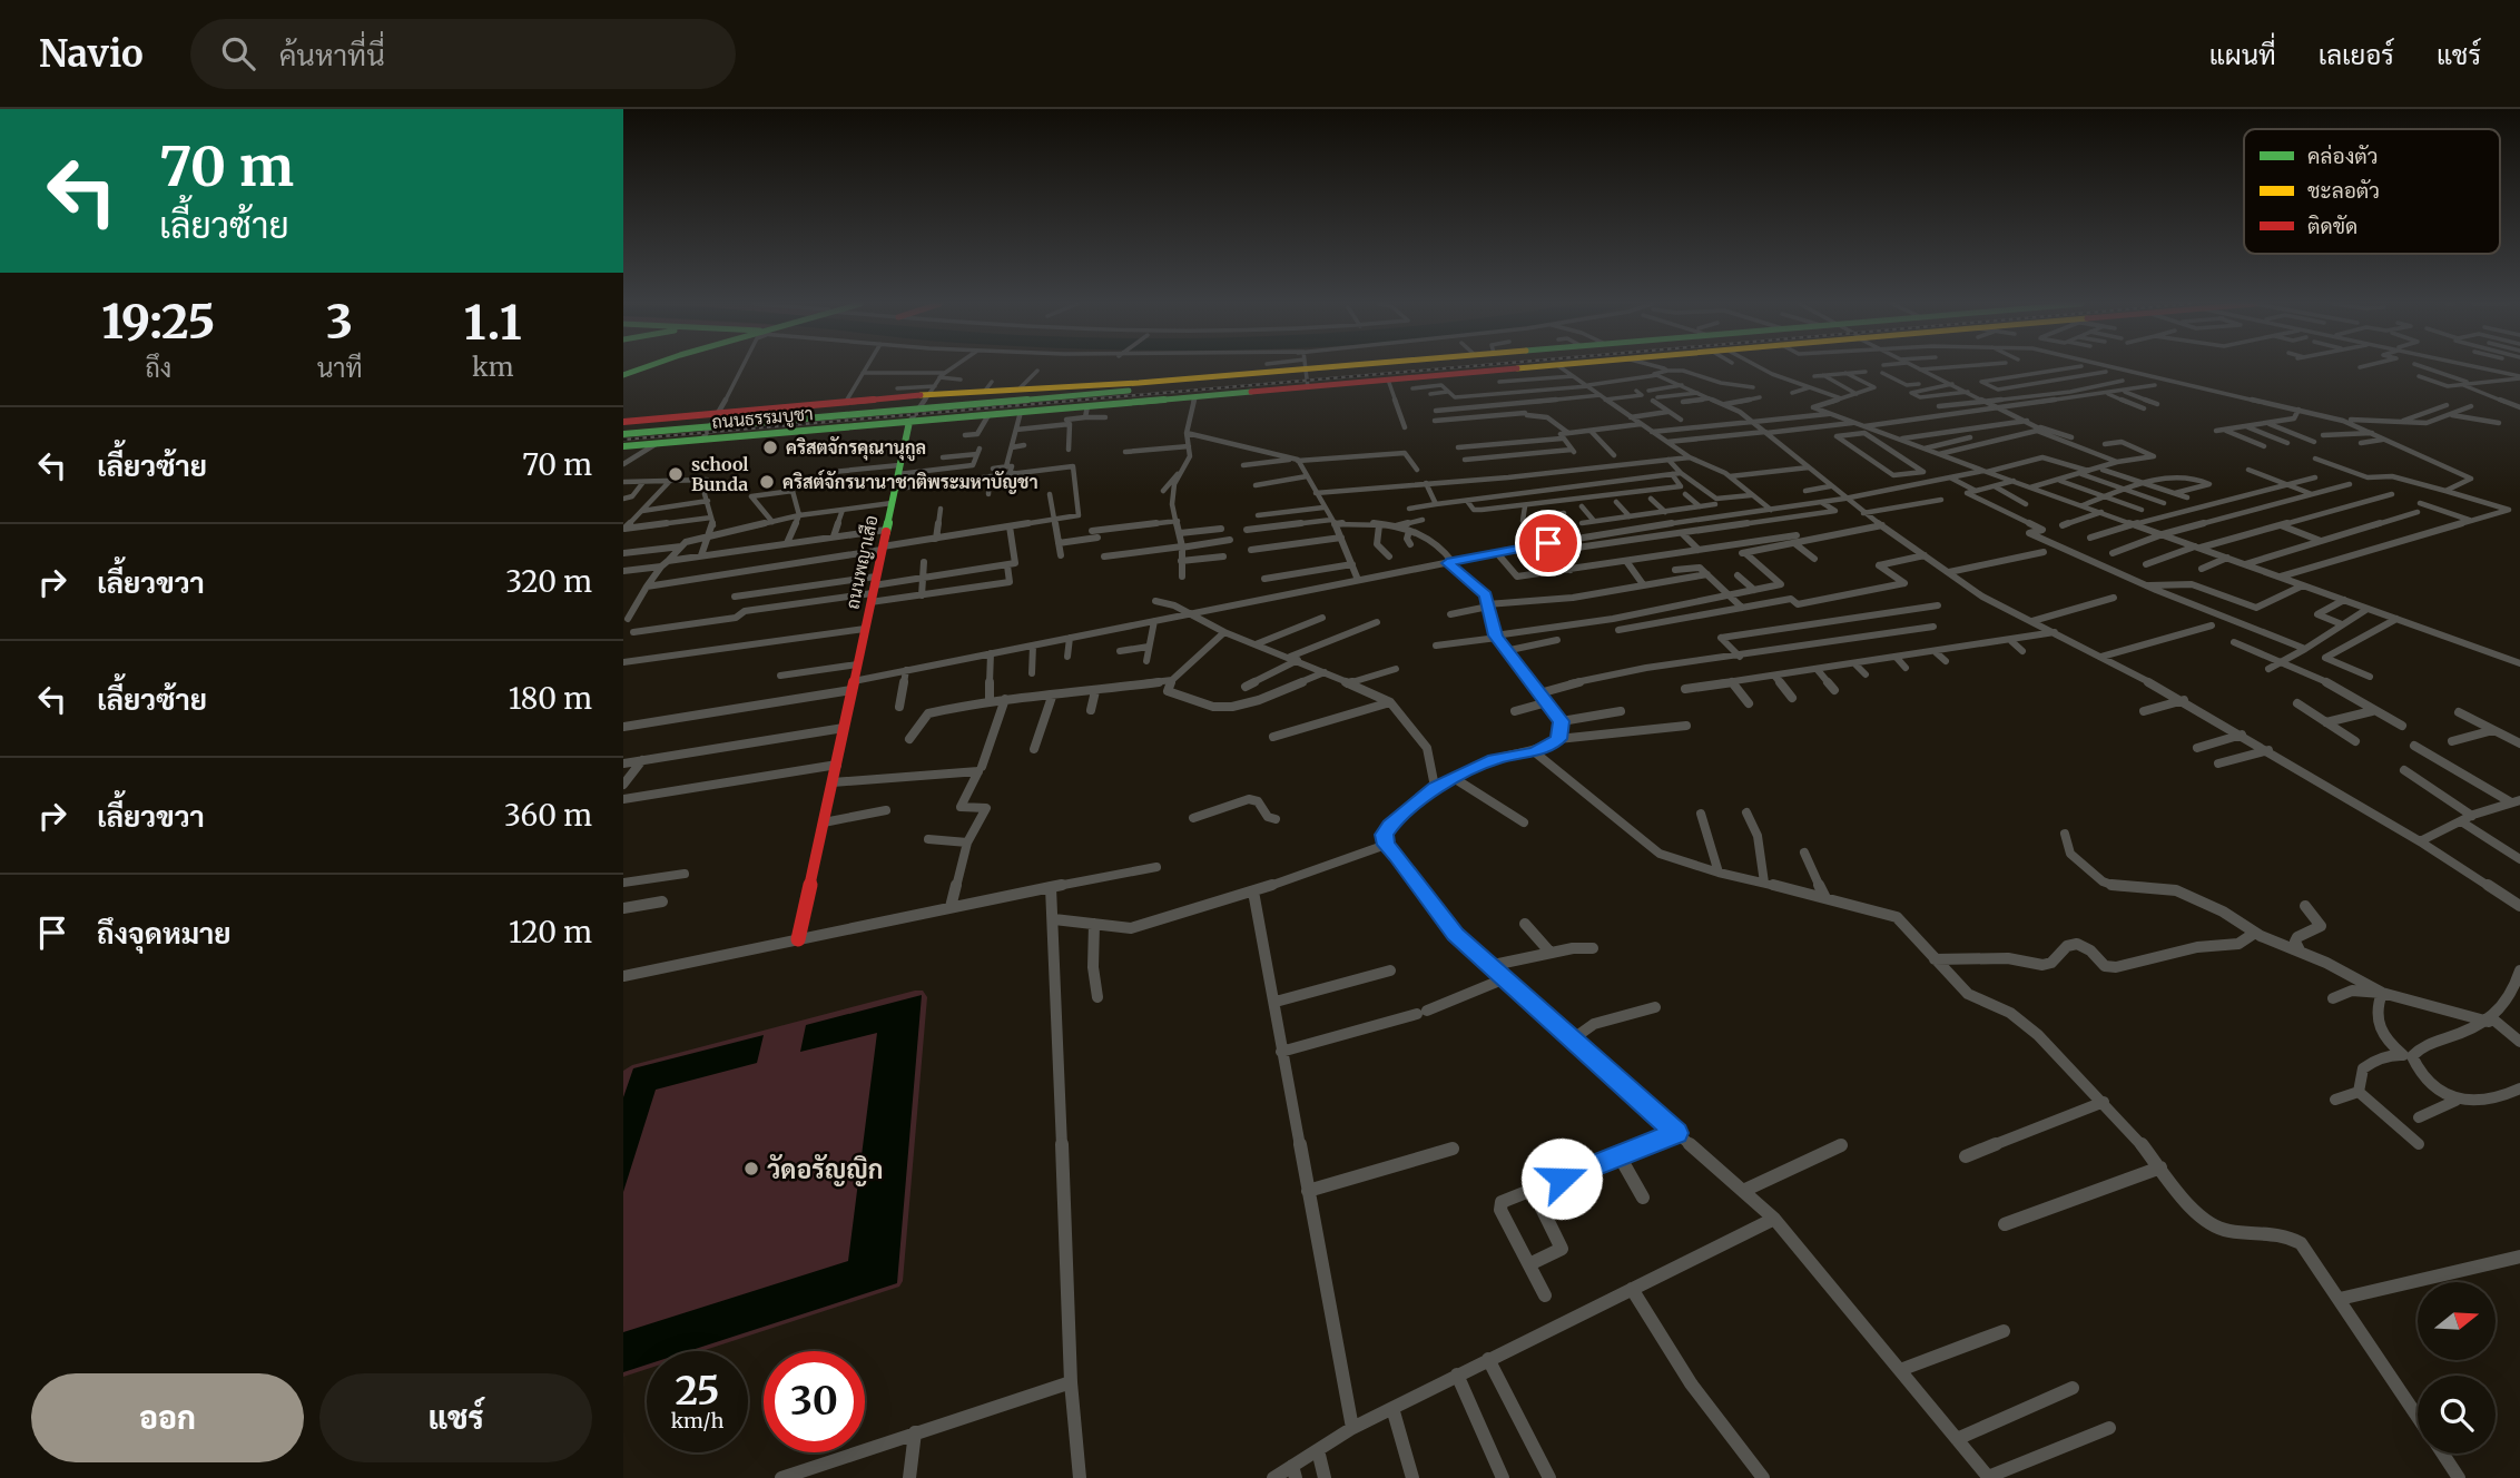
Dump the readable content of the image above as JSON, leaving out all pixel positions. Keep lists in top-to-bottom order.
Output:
{
  "streets": {
    "main road": ["ถนนธรรมบูชา", "ถนนพญาเสือ"]
  },
  "crossings": [
    ["ถนนธรรมบูชา", "ถนนพญาเสือ"]
  ],
  "places": [
    "คริสตจักรคุณานุกูล",
    "school Bunda",
    "คริสต์จักรนานาชาติพระมหาบัญชา",
    "วัดอรัญญิก"
  ],
  "legend": ["คล่องตัว", "ชะลอตัว", "ติดขัด"],
  "north": "right",
  "page": {
    "header": "Navio",
    "search": "ค้นหาที่นี่",
    "nav": ["แผนที่", "เลเยอร์", "แชร์"],
    "turn": ["70 m", "เลี้ยวซ้าย"],
    "eta": [
      "19:25",
      "ถึง",
      "3",
      "นาที",
      "1.1",
      "km"
    ],
    "list": [
      {
        "name": "เลี้ยวซ้าย",
        "value": "70 m"
      },
      {
        "name": "เลี้ยวขวา",
        "value": "320 m"
      },
      {
        "name": "เลี้ยวซ้าย",
        "value": "180 m"
      },
      {
        "name": "เลี้ยวขวา",
        "value": "360 m"
      },
      {
        "name": "ถึงจุดหมาย",
        "value": "120 m"
      }
    ],
    "speed": "25 km/h",
    "limit": "30",
    "buttons": ["ออก", "แชร์"]
  }
}
